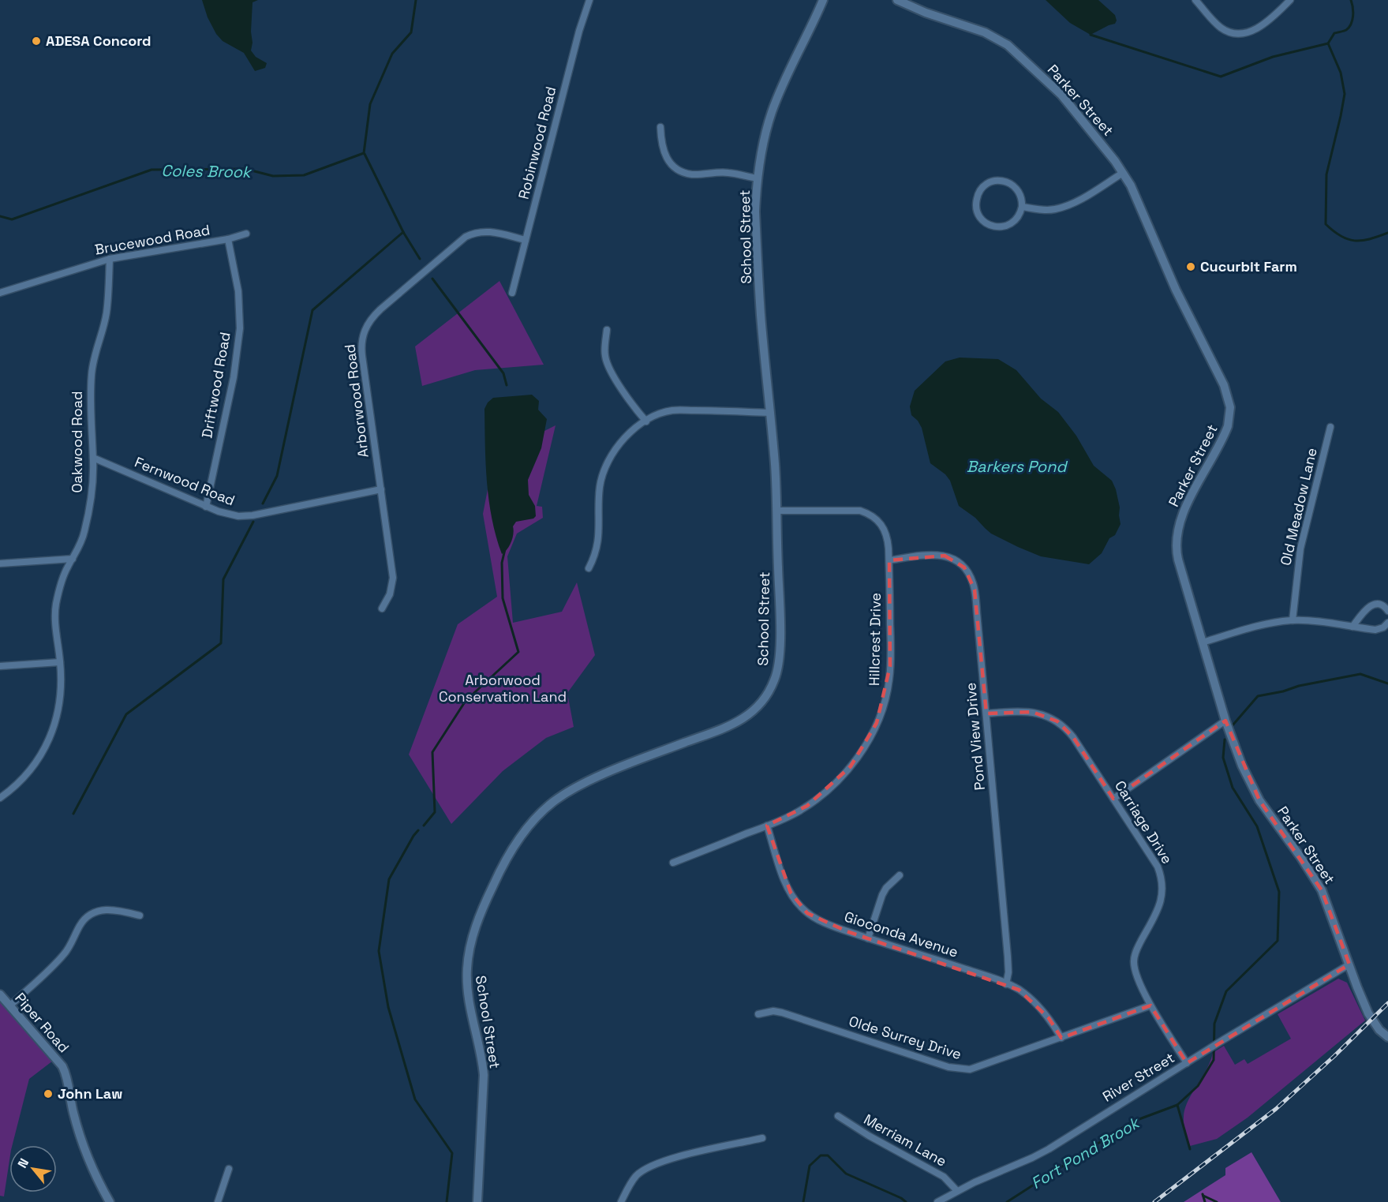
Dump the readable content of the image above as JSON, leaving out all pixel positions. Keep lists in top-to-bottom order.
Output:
{
  "streets": {
    "street": [
      "Parker Street",
      "Robinwood Road",
      "School Street",
      "Brucewood Road",
      "Driftwood Road",
      "Arborwood Road",
      "Oakwood Road",
      "Fernwood Road",
      "Old Meadow Lane",
      "Hillcrest Drive",
      "Pond View Drive",
      "Carriage Drive",
      "Gioconda Avenue",
      "Piper Road",
      "Olde Surrey Drive",
      "River Street",
      "Merriam Lane"
    ]
  },
  "crossings": [
    ["Parker Street", "River Street"],
    ["Robinwood Road", "Arborwood Road"],
    ["School Street", "Hillcrest Drive"],
    ["Brucewood Road", "Driftwood Road"],
    ["Brucewood Road", "Oakwood Road"],
    ["Driftwood Road", "Fernwood Road"],
    ["Arborwood Road", "Fernwood Road"],
    ["Oakwood Road", "Fernwood Road"],
    ["Hillcrest Drive", "Pond View Drive"],
    ["Hillcrest Drive", "Gioconda Avenue"],
    ["Pond View Drive", "Carriage Drive"],
    ["Pond View Drive", "Gioconda Avenue"],
    ["Carriage Drive", "Olde Surrey Drive"],
    ["Carriage Drive", "River Street"],
    ["Gioconda Avenue", "Olde Surrey Drive"],
    ["River Street", "Merriam Lane"]
  ],
  "water": ["Coles Brook", "Barkers Pond", "Fort Pond Brook"],
  "parks": ["Arborwood Conservation Land"],
  "places": ["ADESA Concord", "Cucurbit Farm", "John Law"],
  "north": "top left"
}
